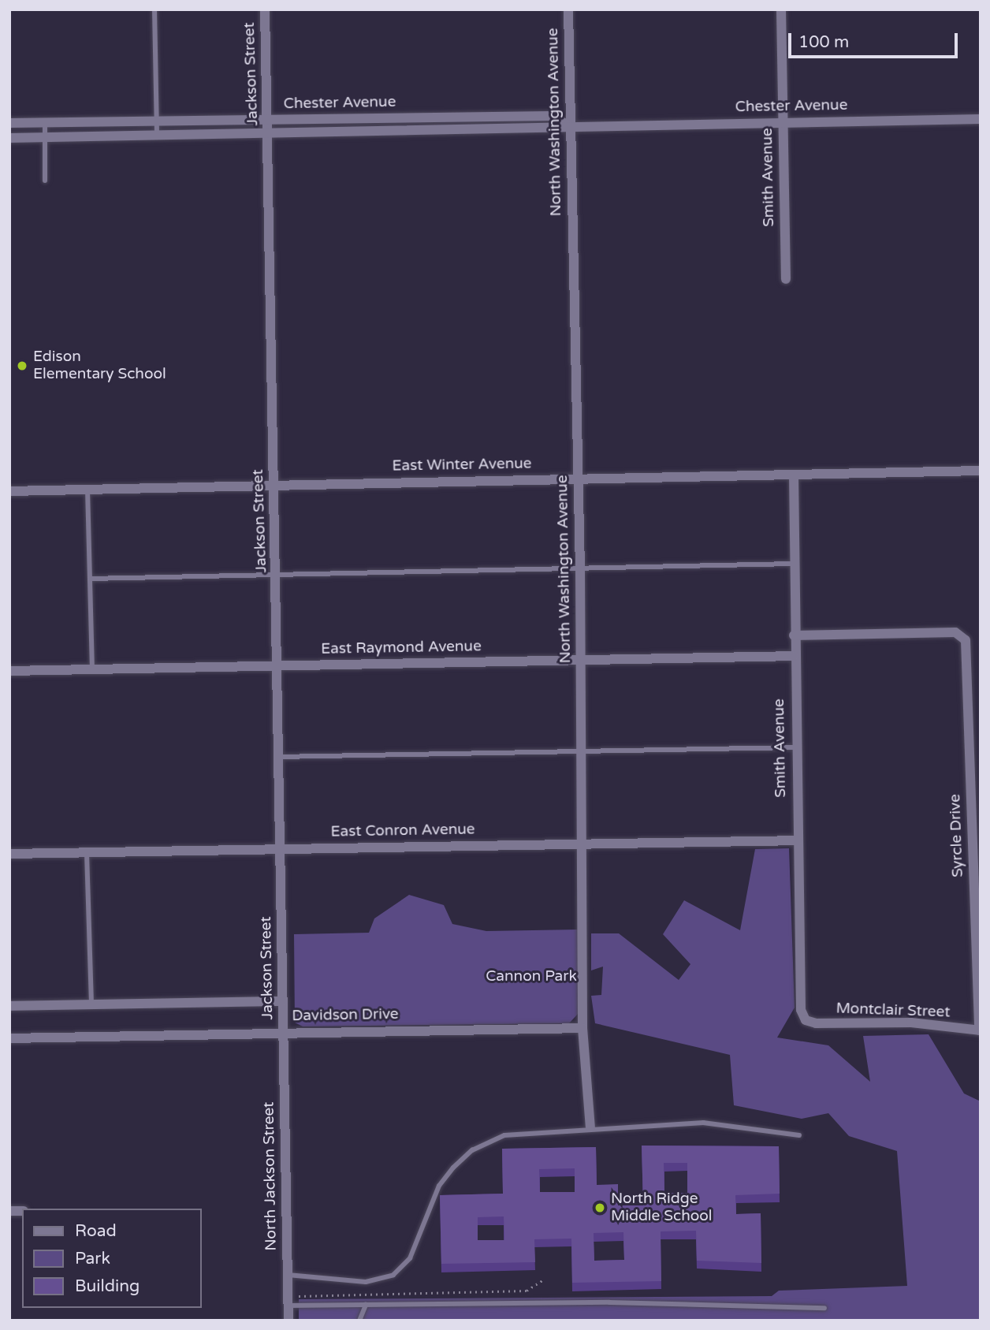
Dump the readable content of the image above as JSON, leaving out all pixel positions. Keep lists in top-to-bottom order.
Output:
{
  "streets": {
    "street": [
      "Jackson Street",
      "Chester Avenue",
      "North Washington Avenue",
      "Smith Avenue",
      "East Winter Avenue",
      "East Raymond Avenue",
      "East Conron Avenue",
      "Syrcle Drive",
      "Montclair Street",
      "Davidson Drive",
      "North Jackson Street"
    ]
  },
  "crossings": [
    ["Jackson Street", "Chester Avenue"],
    ["Jackson Street", "East Winter Avenue"],
    ["Jackson Street", "East Raymond Avenue"],
    ["Jackson Street", "East Conron Avenue"],
    ["Jackson Street", "Davidson Drive"],
    ["Jackson Street", "North Jackson Street"],
    ["Chester Avenue", "North Washington Avenue"],
    ["Chester Avenue", "Smith Avenue"],
    ["North Washington Avenue", "East Winter Avenue"],
    ["North Washington Avenue", "East Raymond Avenue"],
    ["North Washington Avenue", "East Conron Avenue"],
    ["North Washington Avenue", "Davidson Drive"],
    ["Smith Avenue", "East Winter Avenue"],
    ["Smith Avenue", "East Raymond Avenue"],
    ["Smith Avenue", "East Conron Avenue"],
    ["Smith Avenue", "Syrcle Drive"],
    ["Smith Avenue", "Montclair Street"],
    ["Syrcle Drive", "Montclair Street"],
    ["Davidson Drive", "North Jackson Street"]
  ],
  "parks": ["Cannon Park"],
  "places": ["Edison Elementary School", "North Ridge Middle School"],
  "legend": ["Road", "Park", "Building"],
  "scale_bar": "100 m"
}
